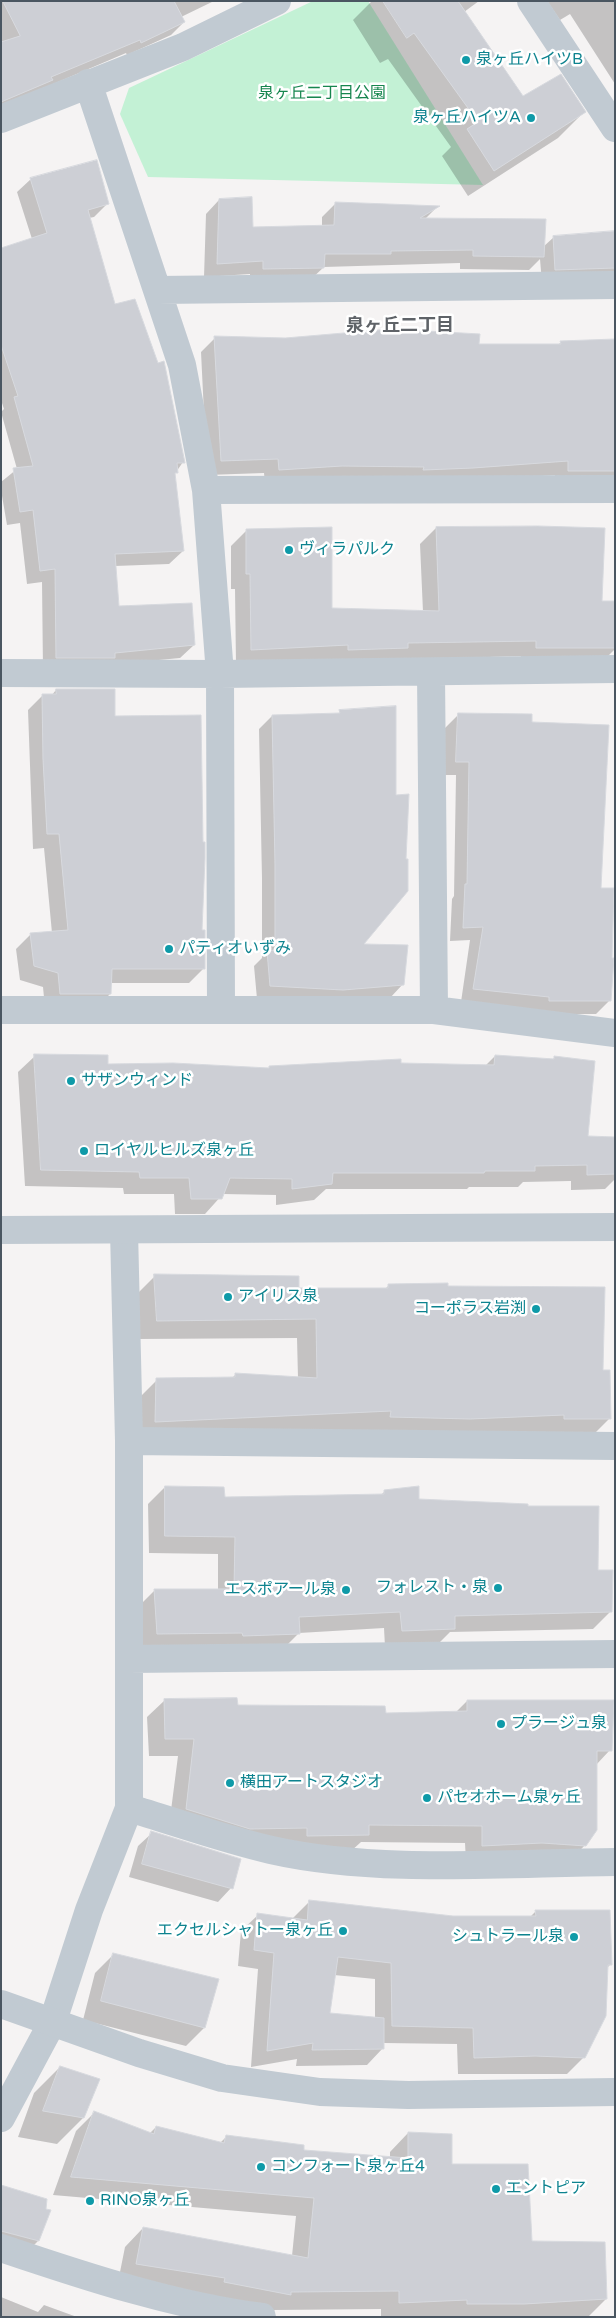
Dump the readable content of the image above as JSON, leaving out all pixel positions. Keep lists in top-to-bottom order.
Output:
{
  "districts": ["泉ヶ丘二丁目"],
  "parks": ["泉ヶ丘二丁目公園"],
  "places": [
    "泉ヶ丘ハイツB",
    "泉ヶ丘ハイツA",
    "ヴィラパルク",
    "パティオいずみ",
    "サザンウィンド",
    "ロイヤルヒルズ泉ヶ丘",
    "アイリス泉",
    "コーポラス岩渕",
    "フォレスト・泉",
    "エスポアール泉",
    "プラージュ泉",
    "横田アートスタジオ",
    "パセオホーム泉ヶ丘",
    "エクセルシャトー泉ヶ丘",
    "シュトラール泉",
    "コンフォート泉ヶ丘4",
    "エントピア",
    "RINO泉ヶ丘"
  ]
}
